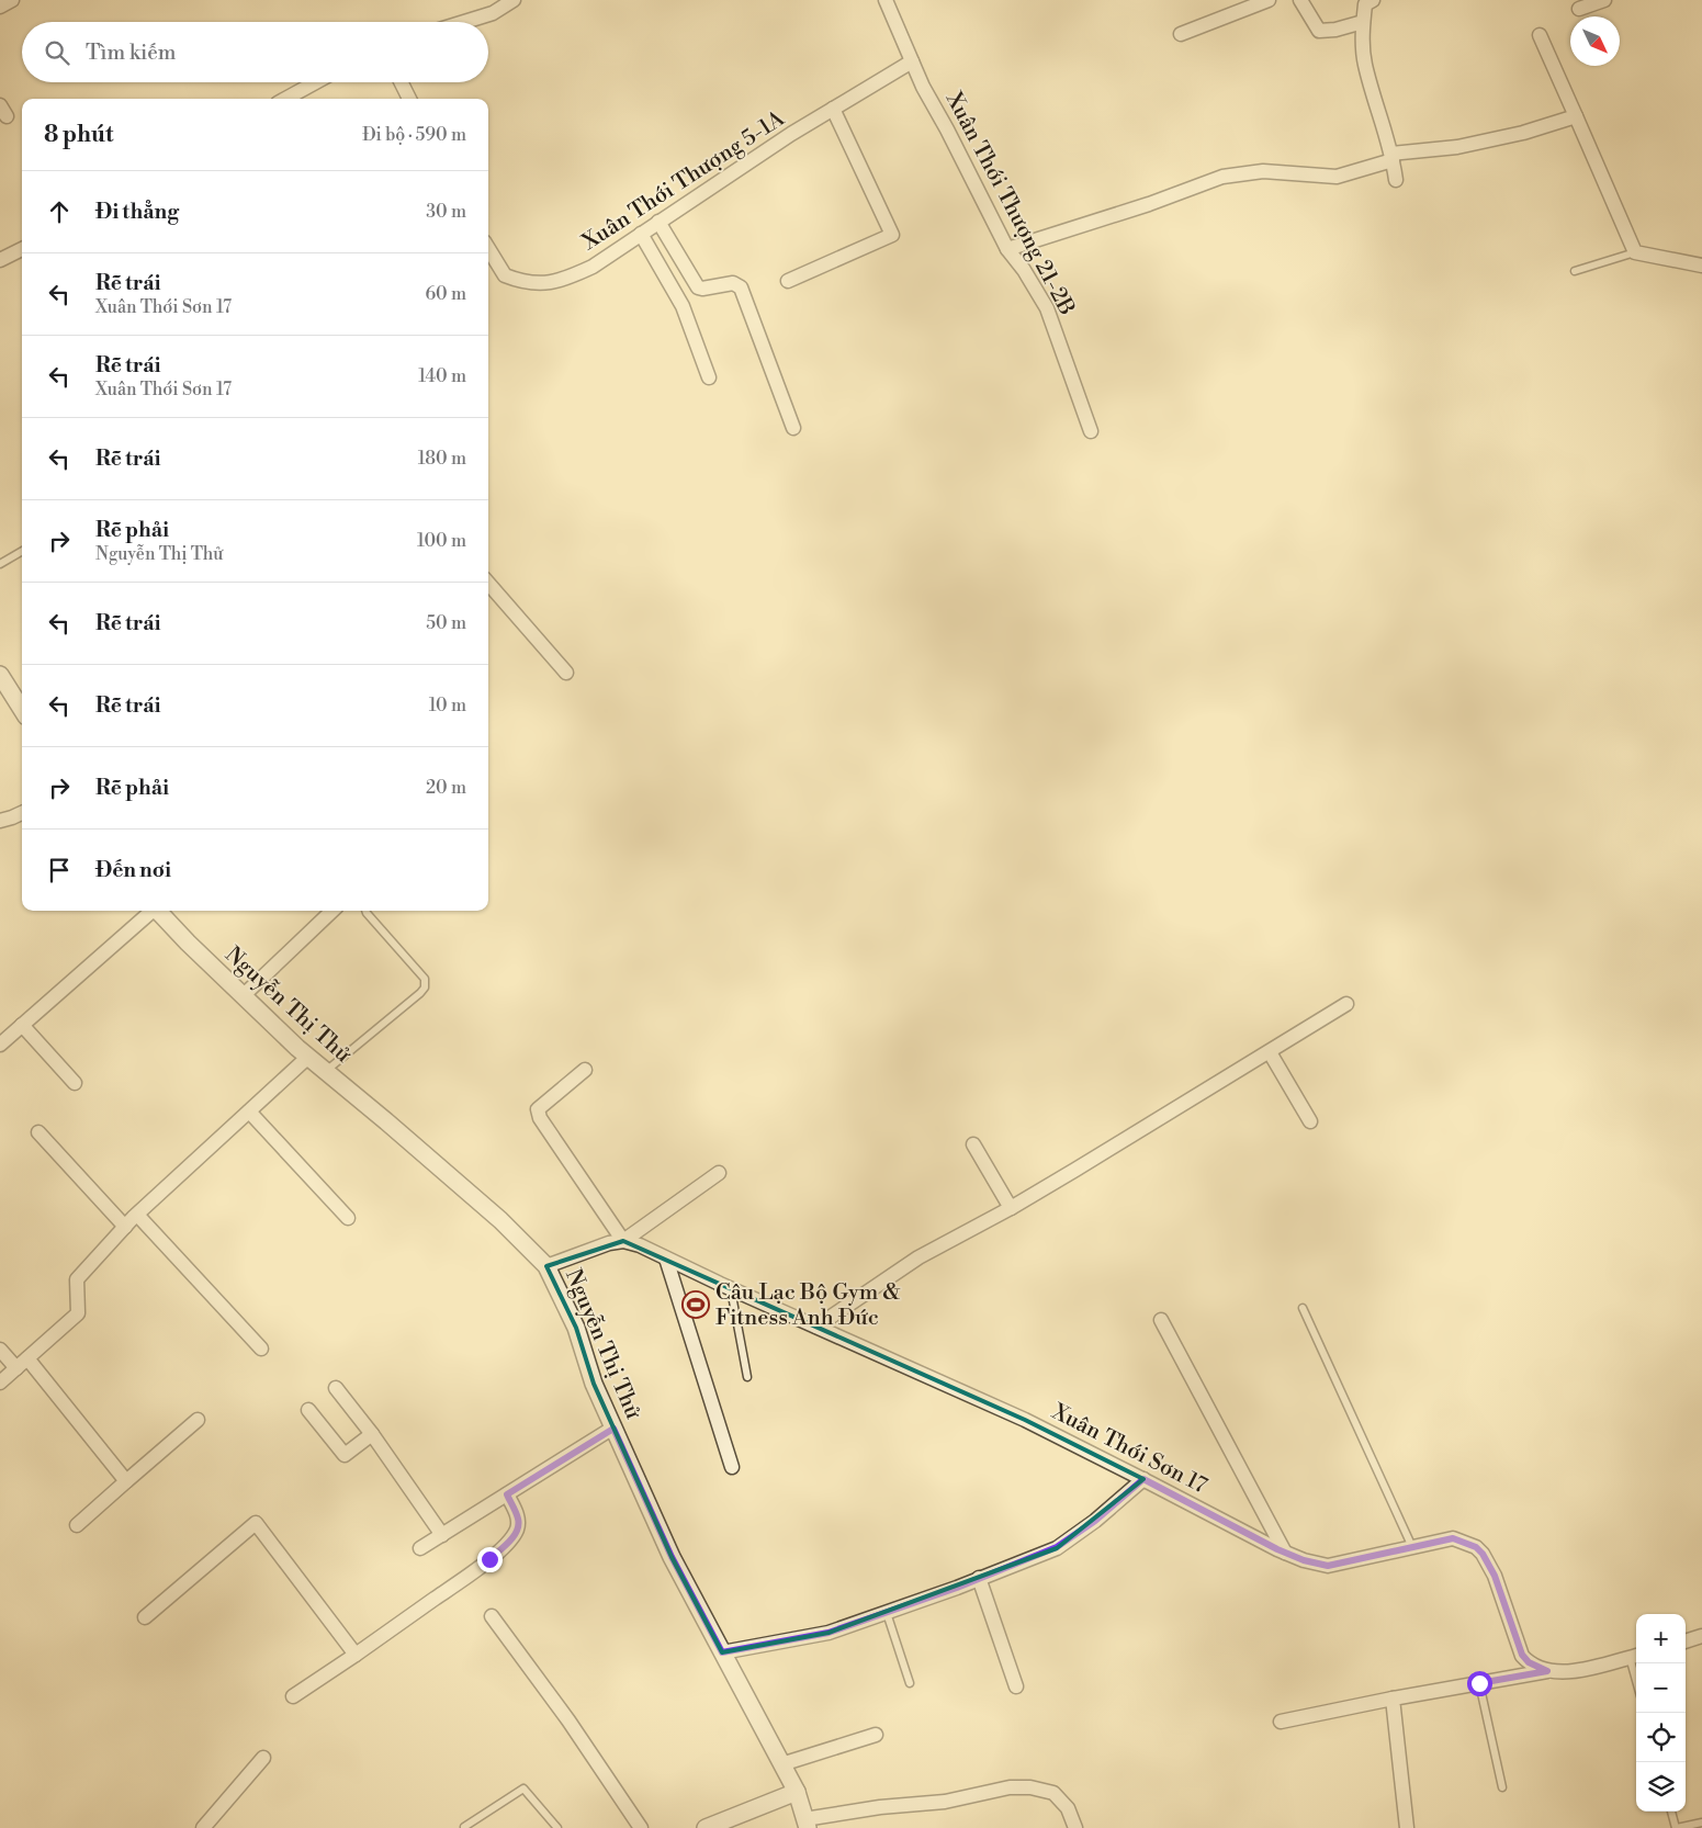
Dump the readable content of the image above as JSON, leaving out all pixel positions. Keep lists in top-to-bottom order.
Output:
{
  "streets": {
    "street": [
      "Xuân Thới Thượng 5-1A",
      "Xuân Thới Thượng 21-2B",
      "Nguyễn Thị Thử",
      "Xuân Thới Sơn 17"
    ]
  },
  "crossings": [
    ["Xuân Thới Thượng 5-1A", "Xuân Thới Thượng 21-2B"]
  ],
  "places": {
    "sports": ["Câu Lạc Bộ Gym & Fitness Anh Đức"]
  },
  "north": "bottom right",
  "page": {
    "search": "Tìm kiếm",
    "heading": ["8 phút", "Đi bộ · 590 m"],
    "list": [
      ["Đi thẳng", "30 m"],
      ["Rẽ trái", "Xuân Thới Sơn 17", "60 m"],
      ["Rẽ trái", "Xuân Thới Sơn 17", "140 m"],
      ["Rẽ trái", "180 m"],
      ["Rẽ phải", "Nguyễn Thị Thử", "100 m"],
      ["Rẽ trái", "50 m"],
      ["Rẽ trái", "10 m"],
      ["Rẽ phải", "20 m"],
      "Đến nơi"
    ],
    "map_buttons": ["+", "−"]
  }
}
